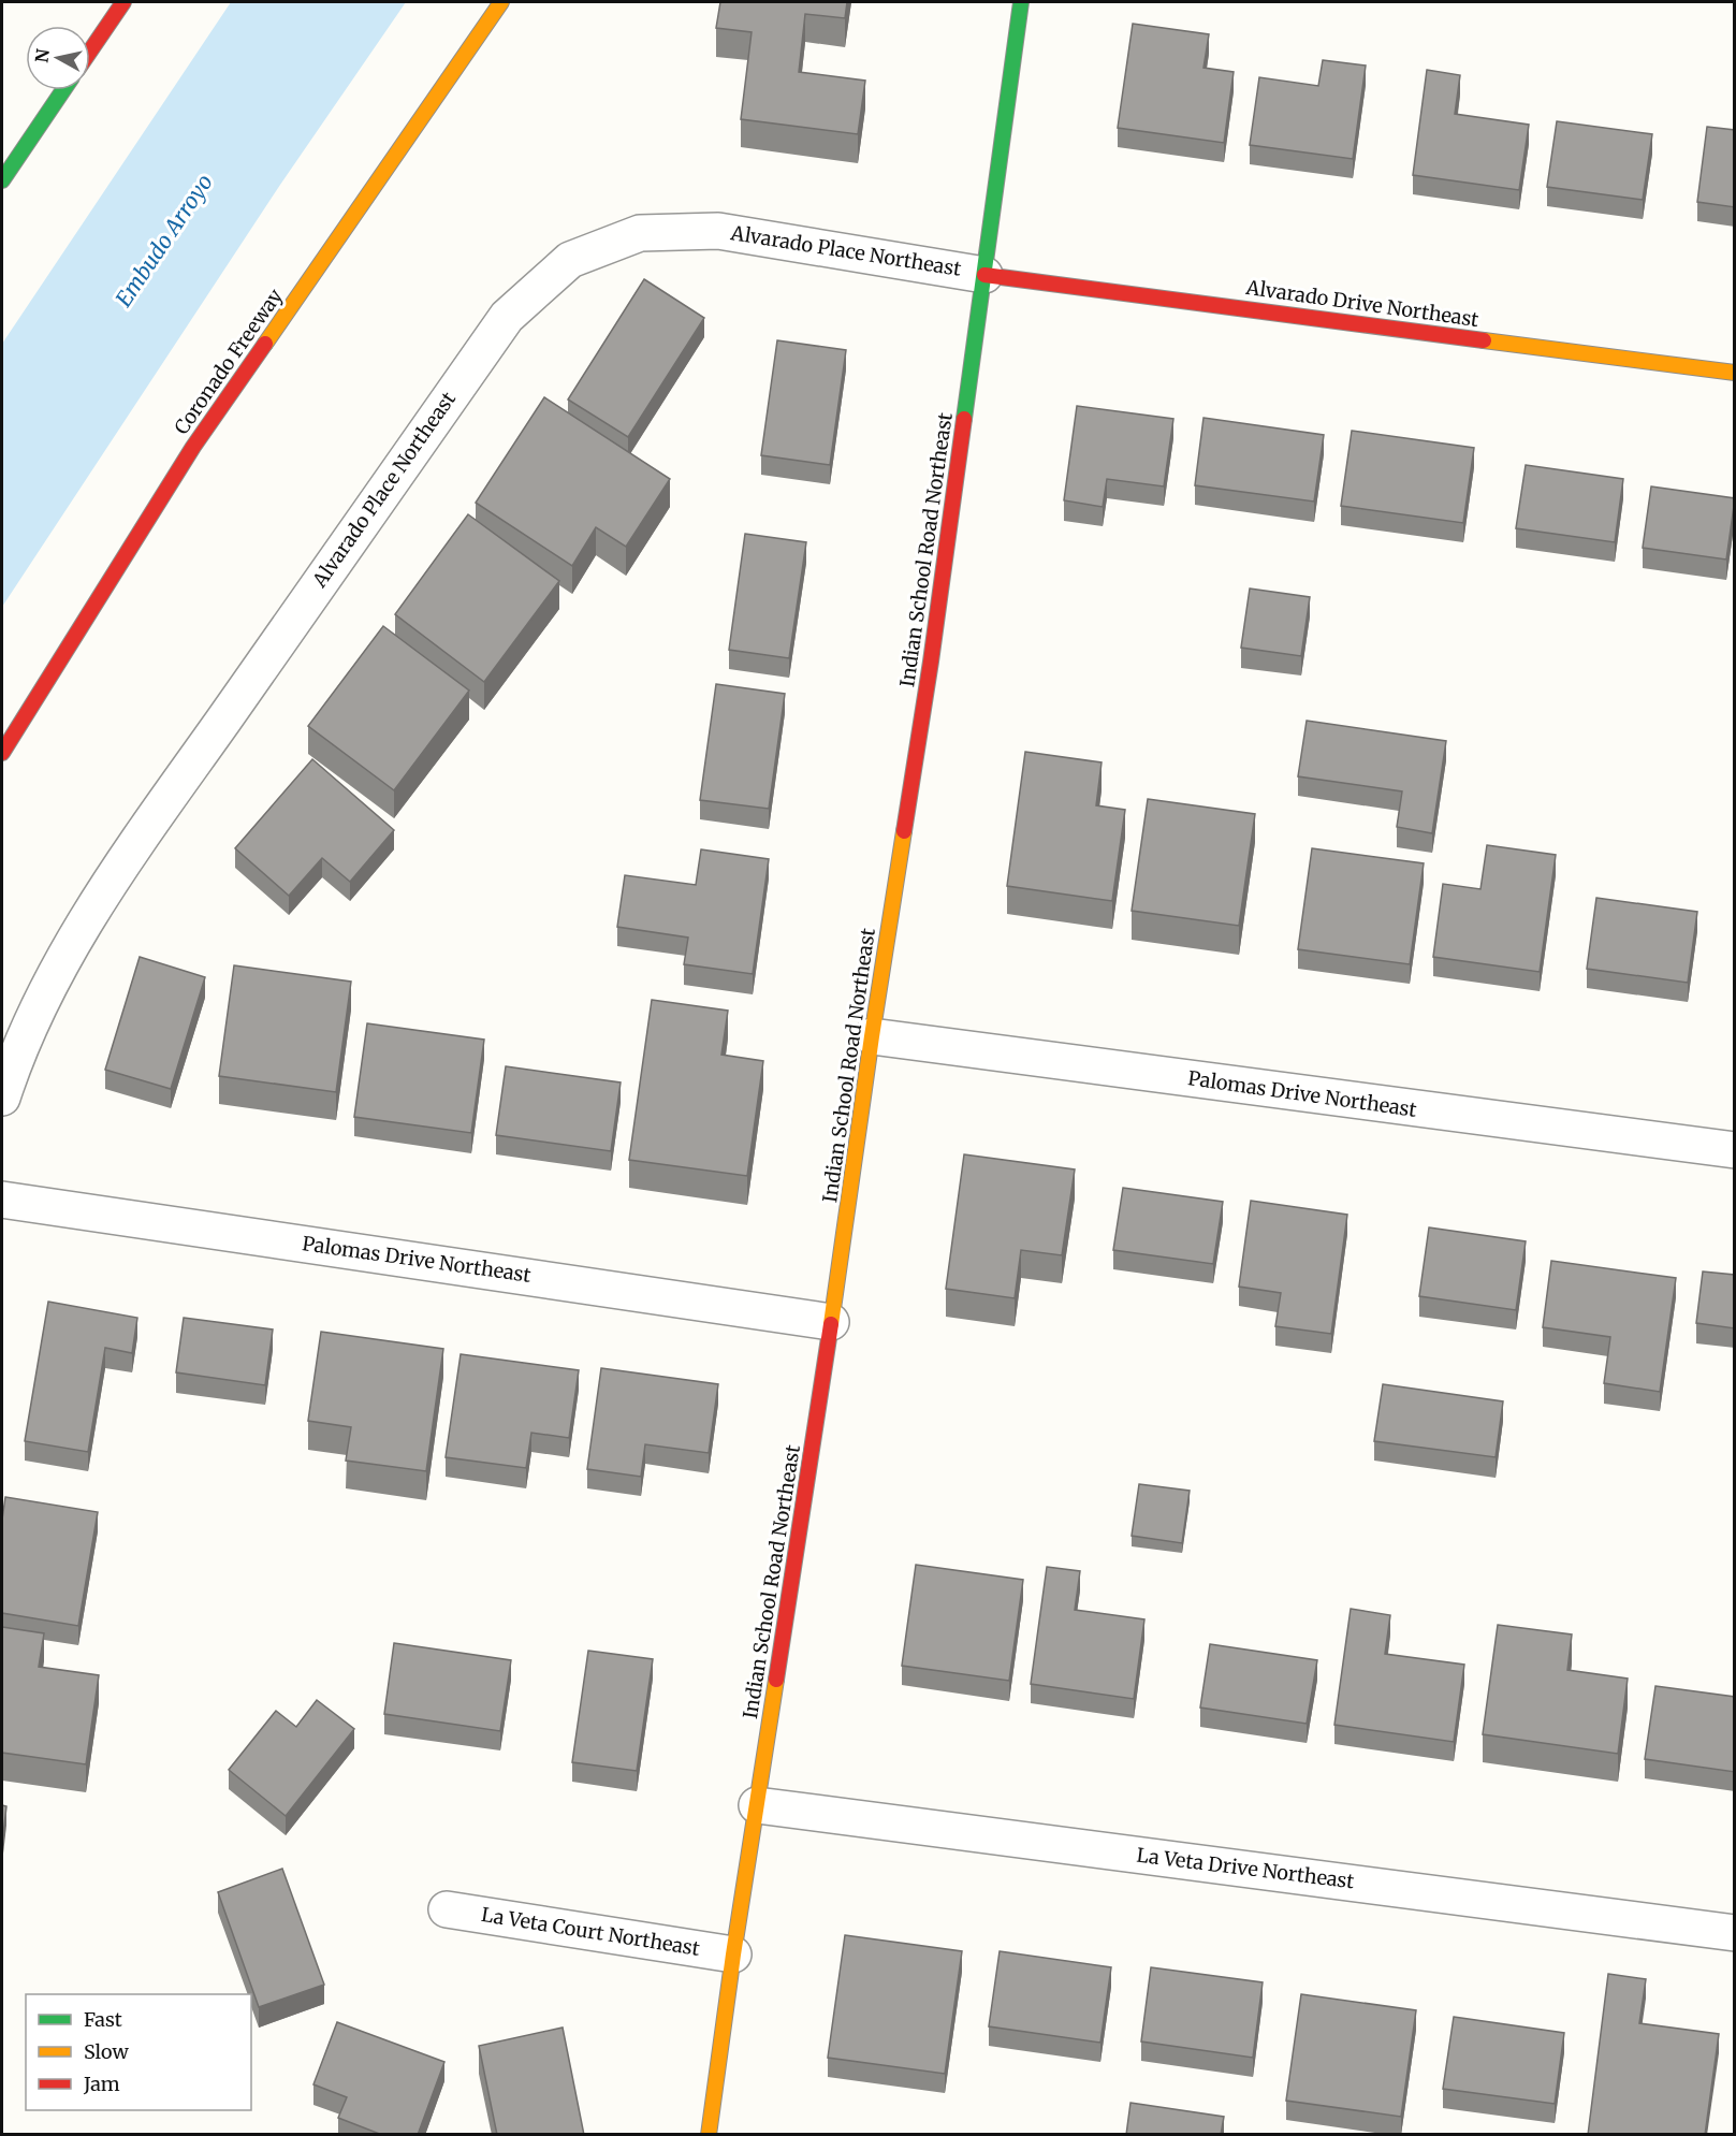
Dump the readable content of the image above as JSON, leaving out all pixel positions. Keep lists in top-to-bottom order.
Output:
{
  "streets": {
    "main road": ["Alvarado Drive Northeast", "Coronado Freeway", "Indian School Road Northeast"],
    "street": [
      "Alvarado Place Northeast",
      "Palomas Drive Northeast",
      "La Veta Drive Northeast",
      "La Veta Court Northeast"
    ]
  },
  "crossings": [
    ["Alvarado Place Northeast", "Alvarado Drive Northeast"],
    ["Alvarado Place Northeast", "Indian School Road Northeast"],
    ["Alvarado Drive Northeast", "Indian School Road Northeast"],
    ["Indian School Road Northeast", "Palomas Drive Northeast"],
    ["Indian School Road Northeast", "La Veta Drive Northeast"],
    ["Indian School Road Northeast", "La Veta Court Northeast"]
  ],
  "water": ["Embudo Arroyo"],
  "legend": ["Fast", "Slow", "Jam"],
  "north": "left"
}
